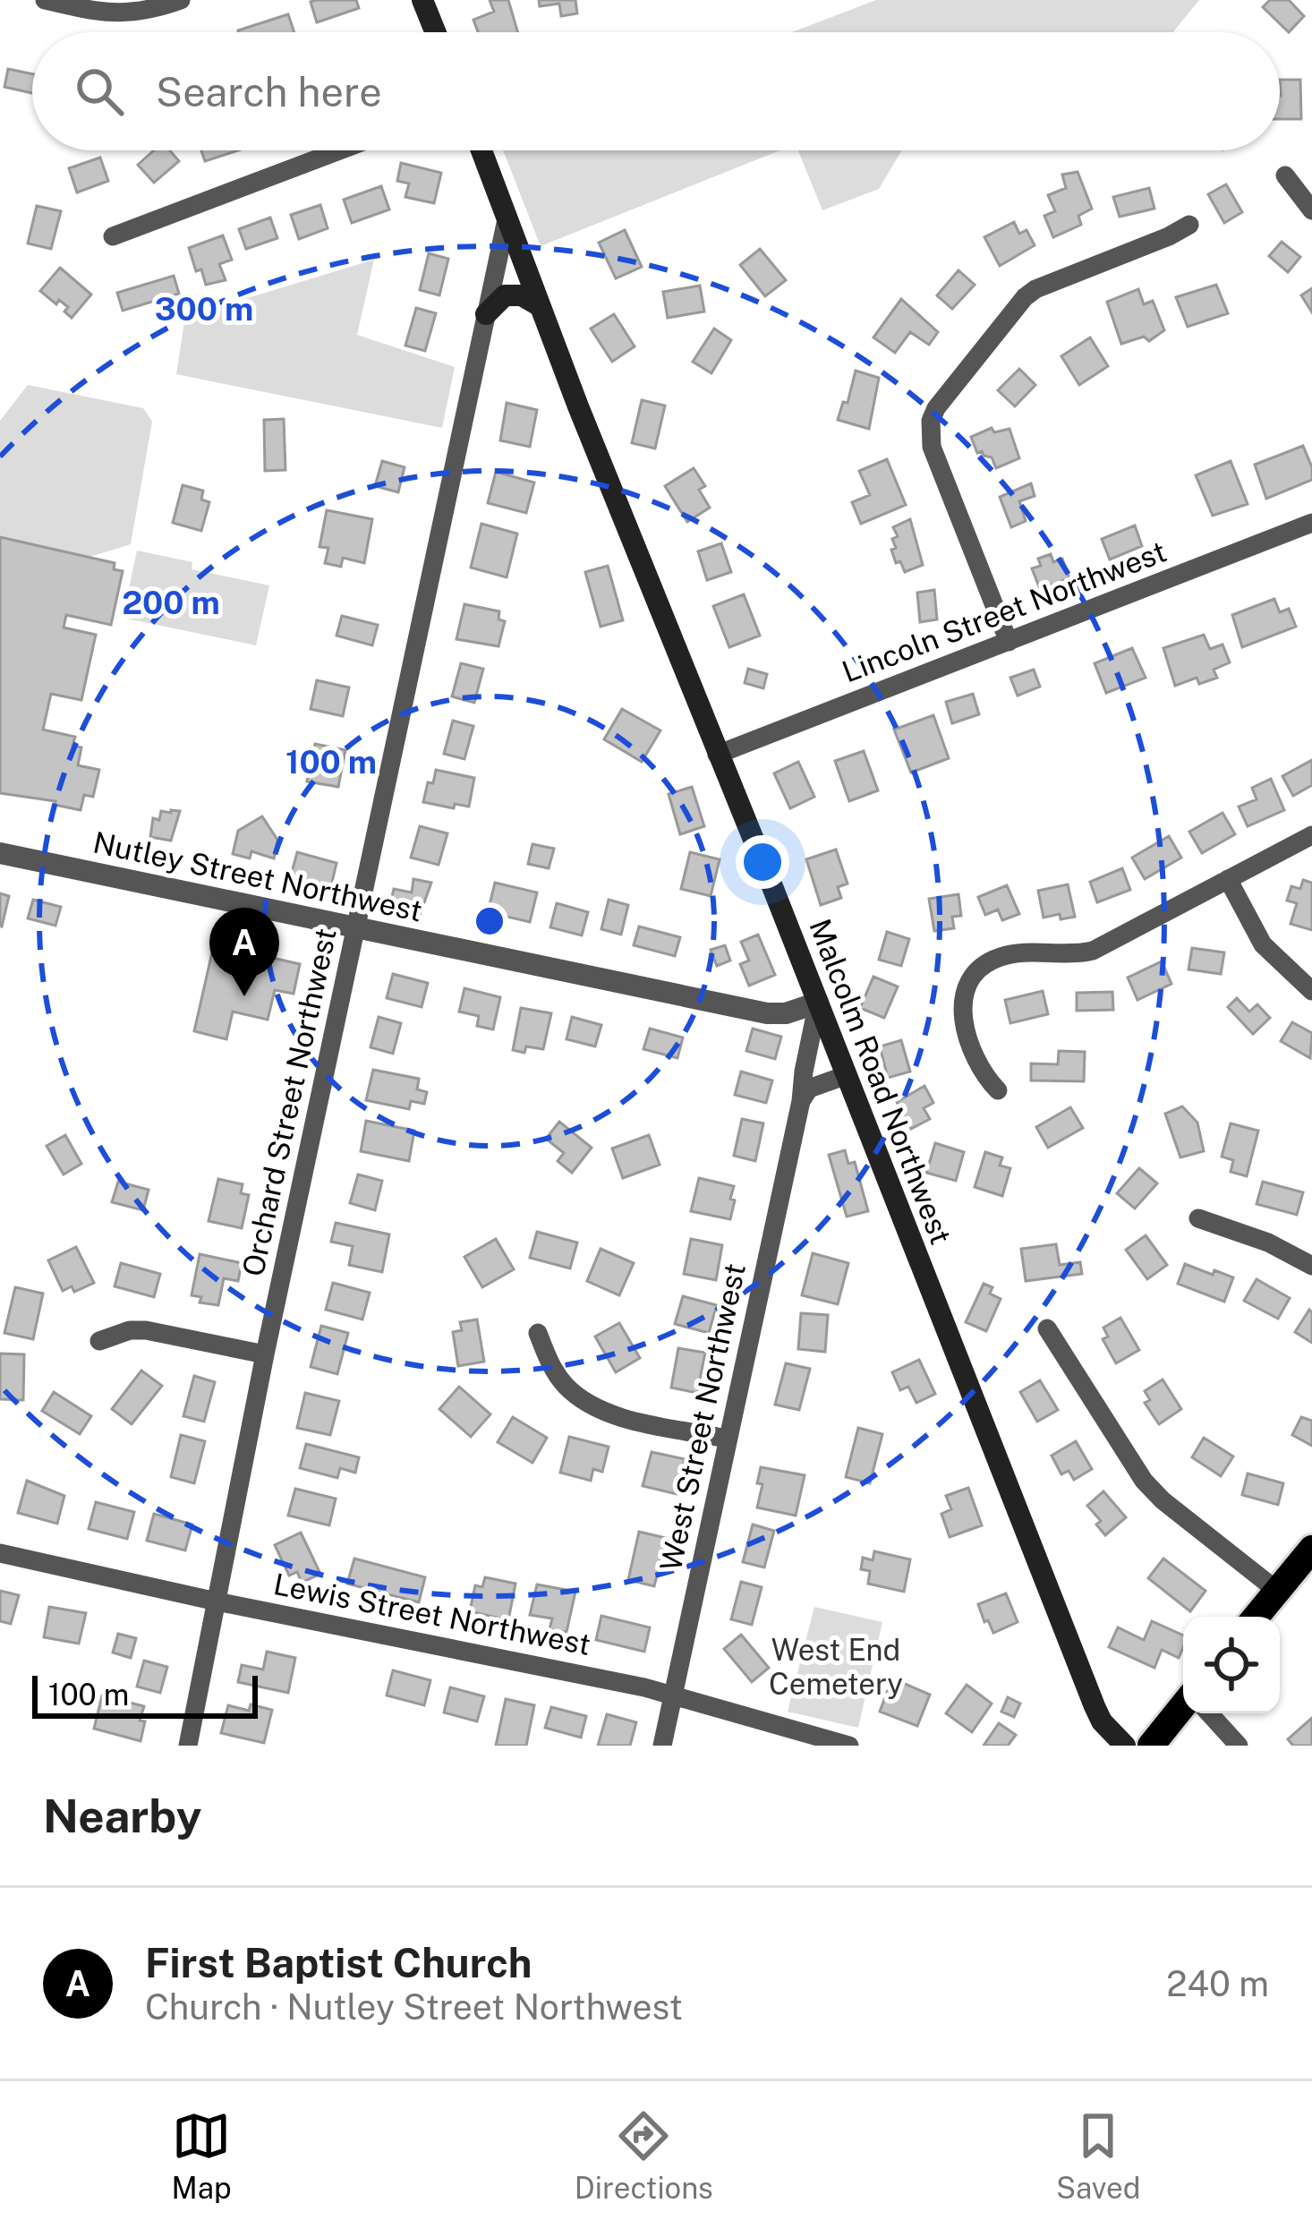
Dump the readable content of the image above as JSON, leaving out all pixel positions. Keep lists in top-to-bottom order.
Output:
{
  "streets": {
    "main road": ["Malcolm Road Northwest"],
    "street": [
      "Lincoln Street Northwest",
      "Nutley Street Northwest",
      "Orchard Street Northwest",
      "West Street Northwest",
      "Lewis Street Northwest"
    ]
  },
  "crossings": [
    ["Lincoln Street Northwest", "Malcolm Road Northwest"],
    ["Nutley Street Northwest", "Malcolm Road Northwest"],
    ["Nutley Street Northwest", "Orchard Street Northwest"],
    ["Nutley Street Northwest", "West Street Northwest"],
    ["Malcolm Road Northwest", "Orchard Street Northwest"],
    ["Malcolm Road Northwest", "West Street Northwest"],
    ["Orchard Street Northwest", "Lewis Street Northwest"],
    ["West Street Northwest", "Lewis Street Northwest"]
  ],
  "parks": ["West End Cemetery"],
  "scale_bar": "100 m",
  "page": {
    "search": "Search here",
    "pins": "A",
    "scale": "100 m",
    "heading": "Nearby",
    "list": [
      {
        "mark": "A",
        "name": "First Baptist Church",
        "note": "Church · Nutley Street Northwest",
        "value": "240 m"
      }
    ],
    "nav": ["Map", "Directions", "Saved"]
  },
  "rings": ["300 m", "200 m", "100 m"]
}
